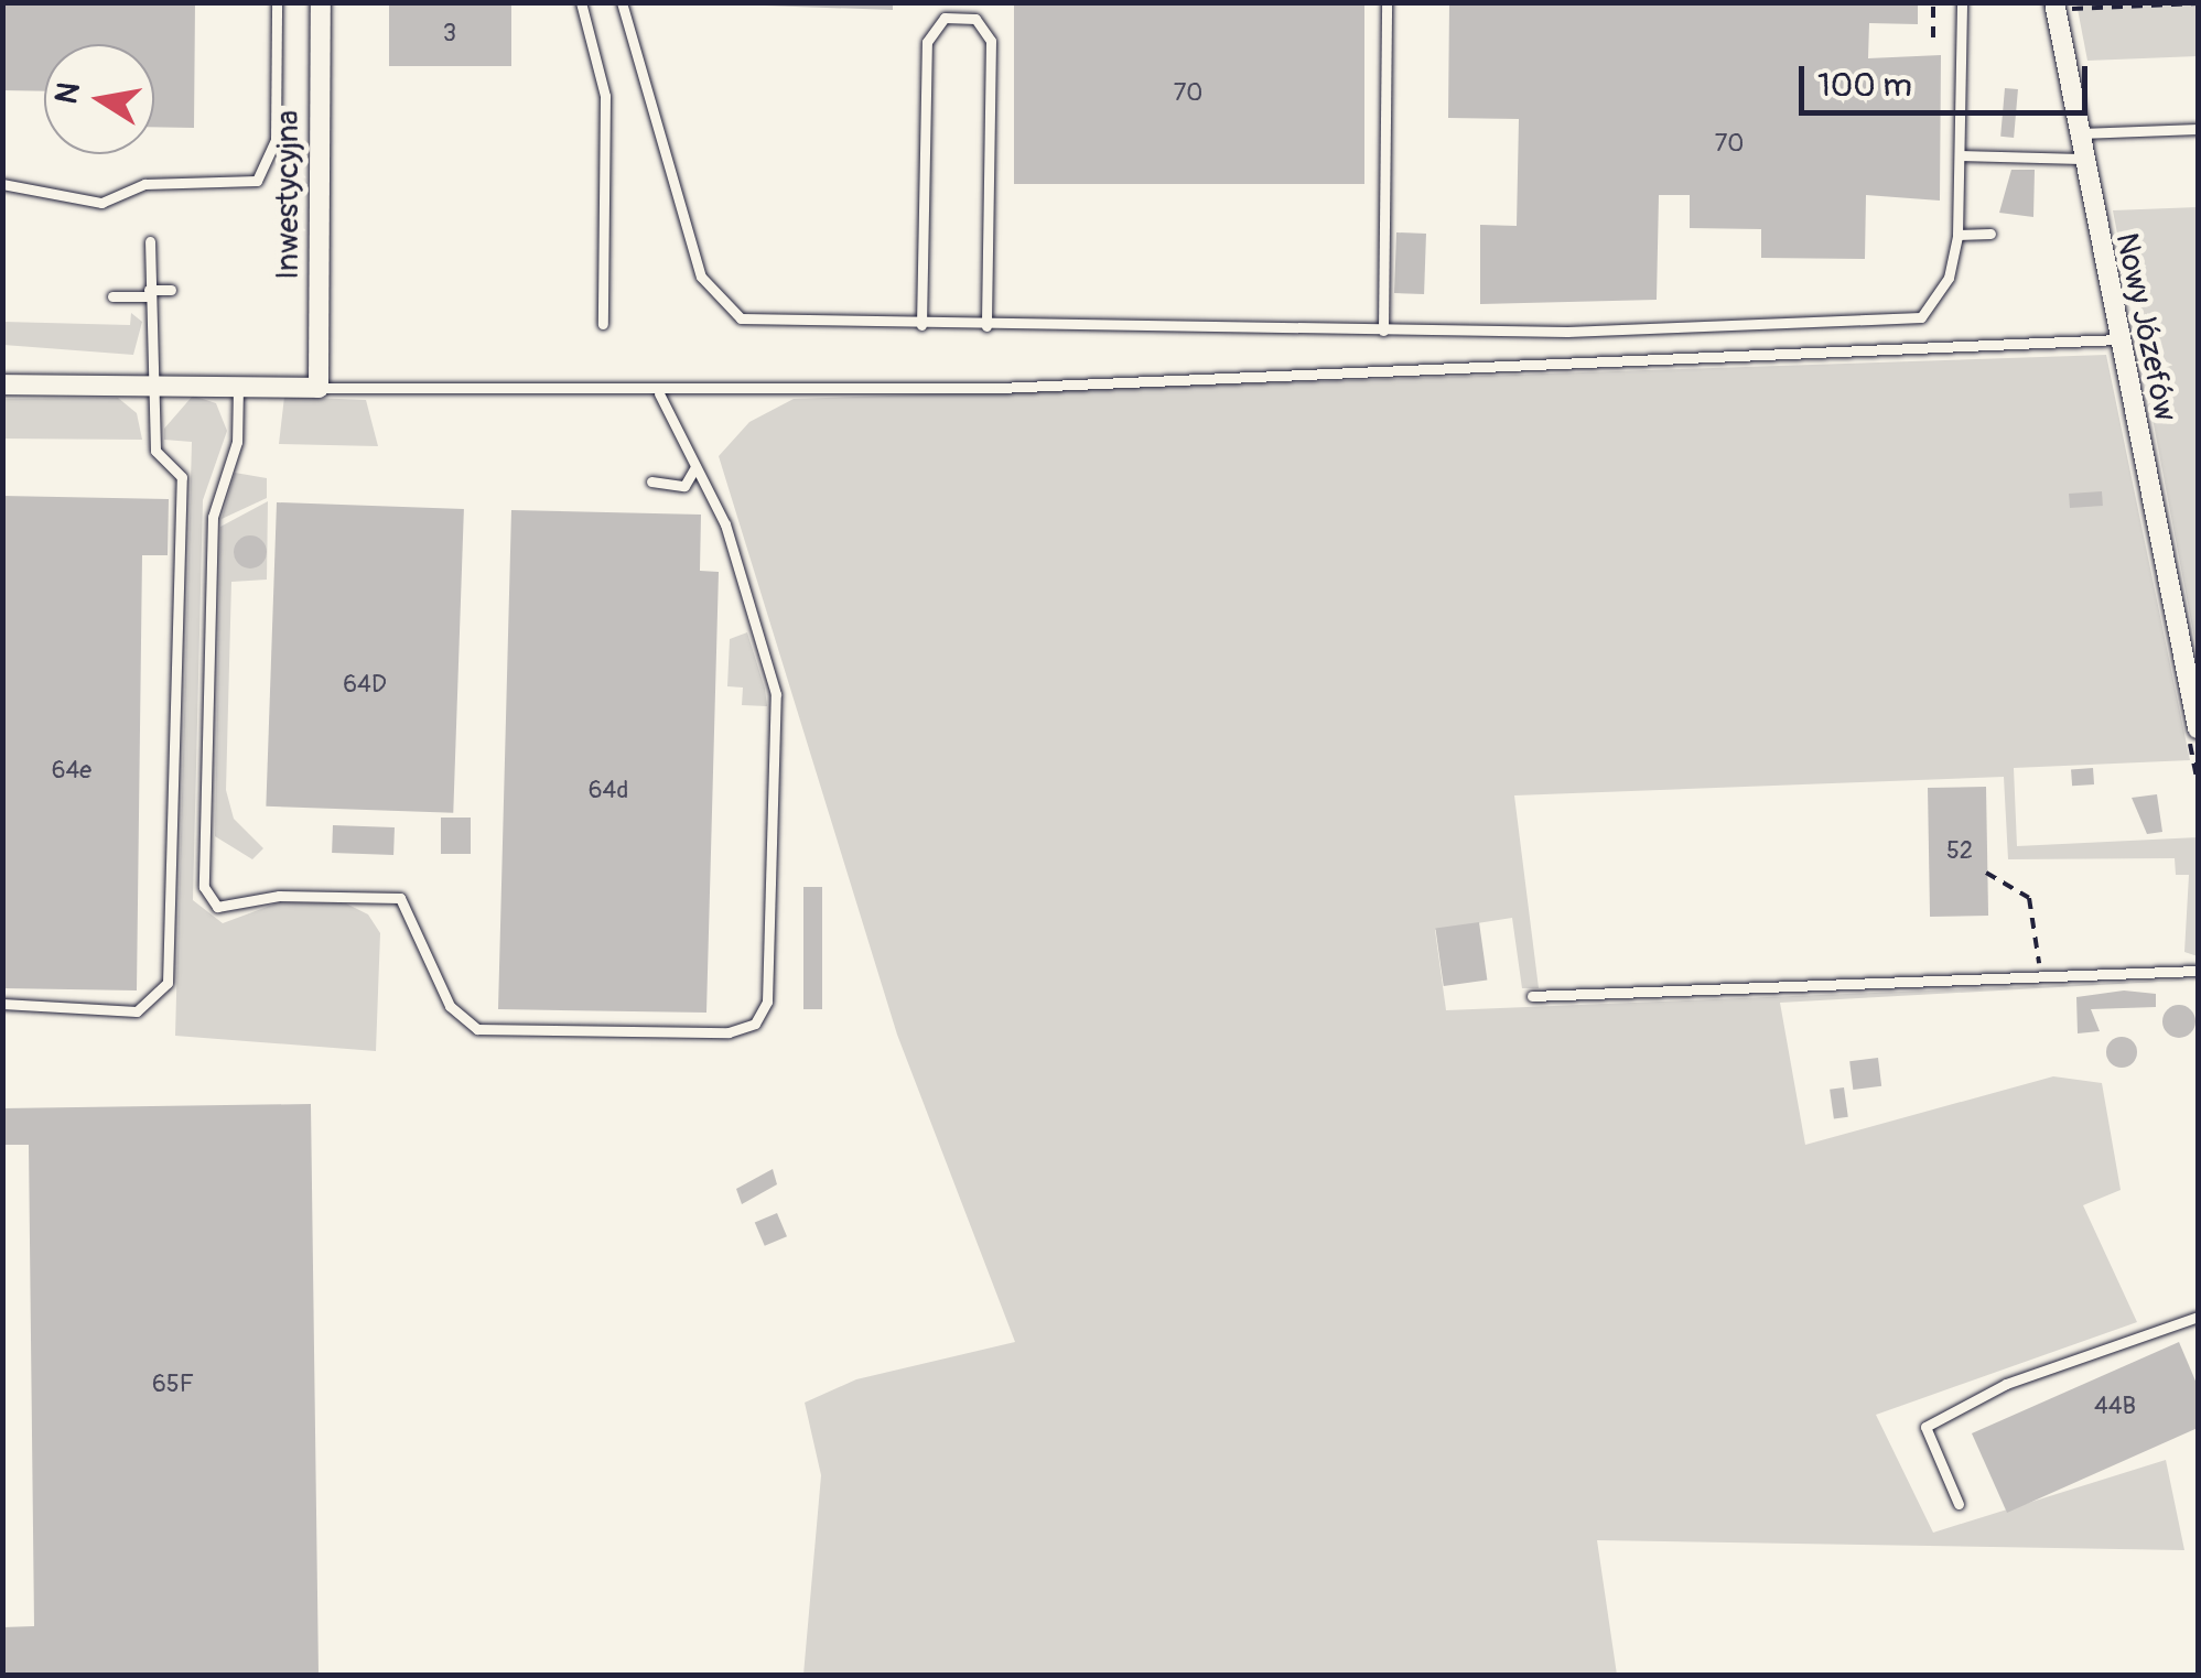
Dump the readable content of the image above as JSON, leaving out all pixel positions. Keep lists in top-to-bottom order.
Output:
{
  "streets": {
    "street": ["Inwestycyjna", "Nowy Józefów"]
  },
  "house_numbers": [
    "3",
    "70",
    "70",
    "64D",
    "64e",
    "64d",
    "52",
    "65F",
    "44B"
  ],
  "scale_bar": "100 m",
  "north": "left"
}
